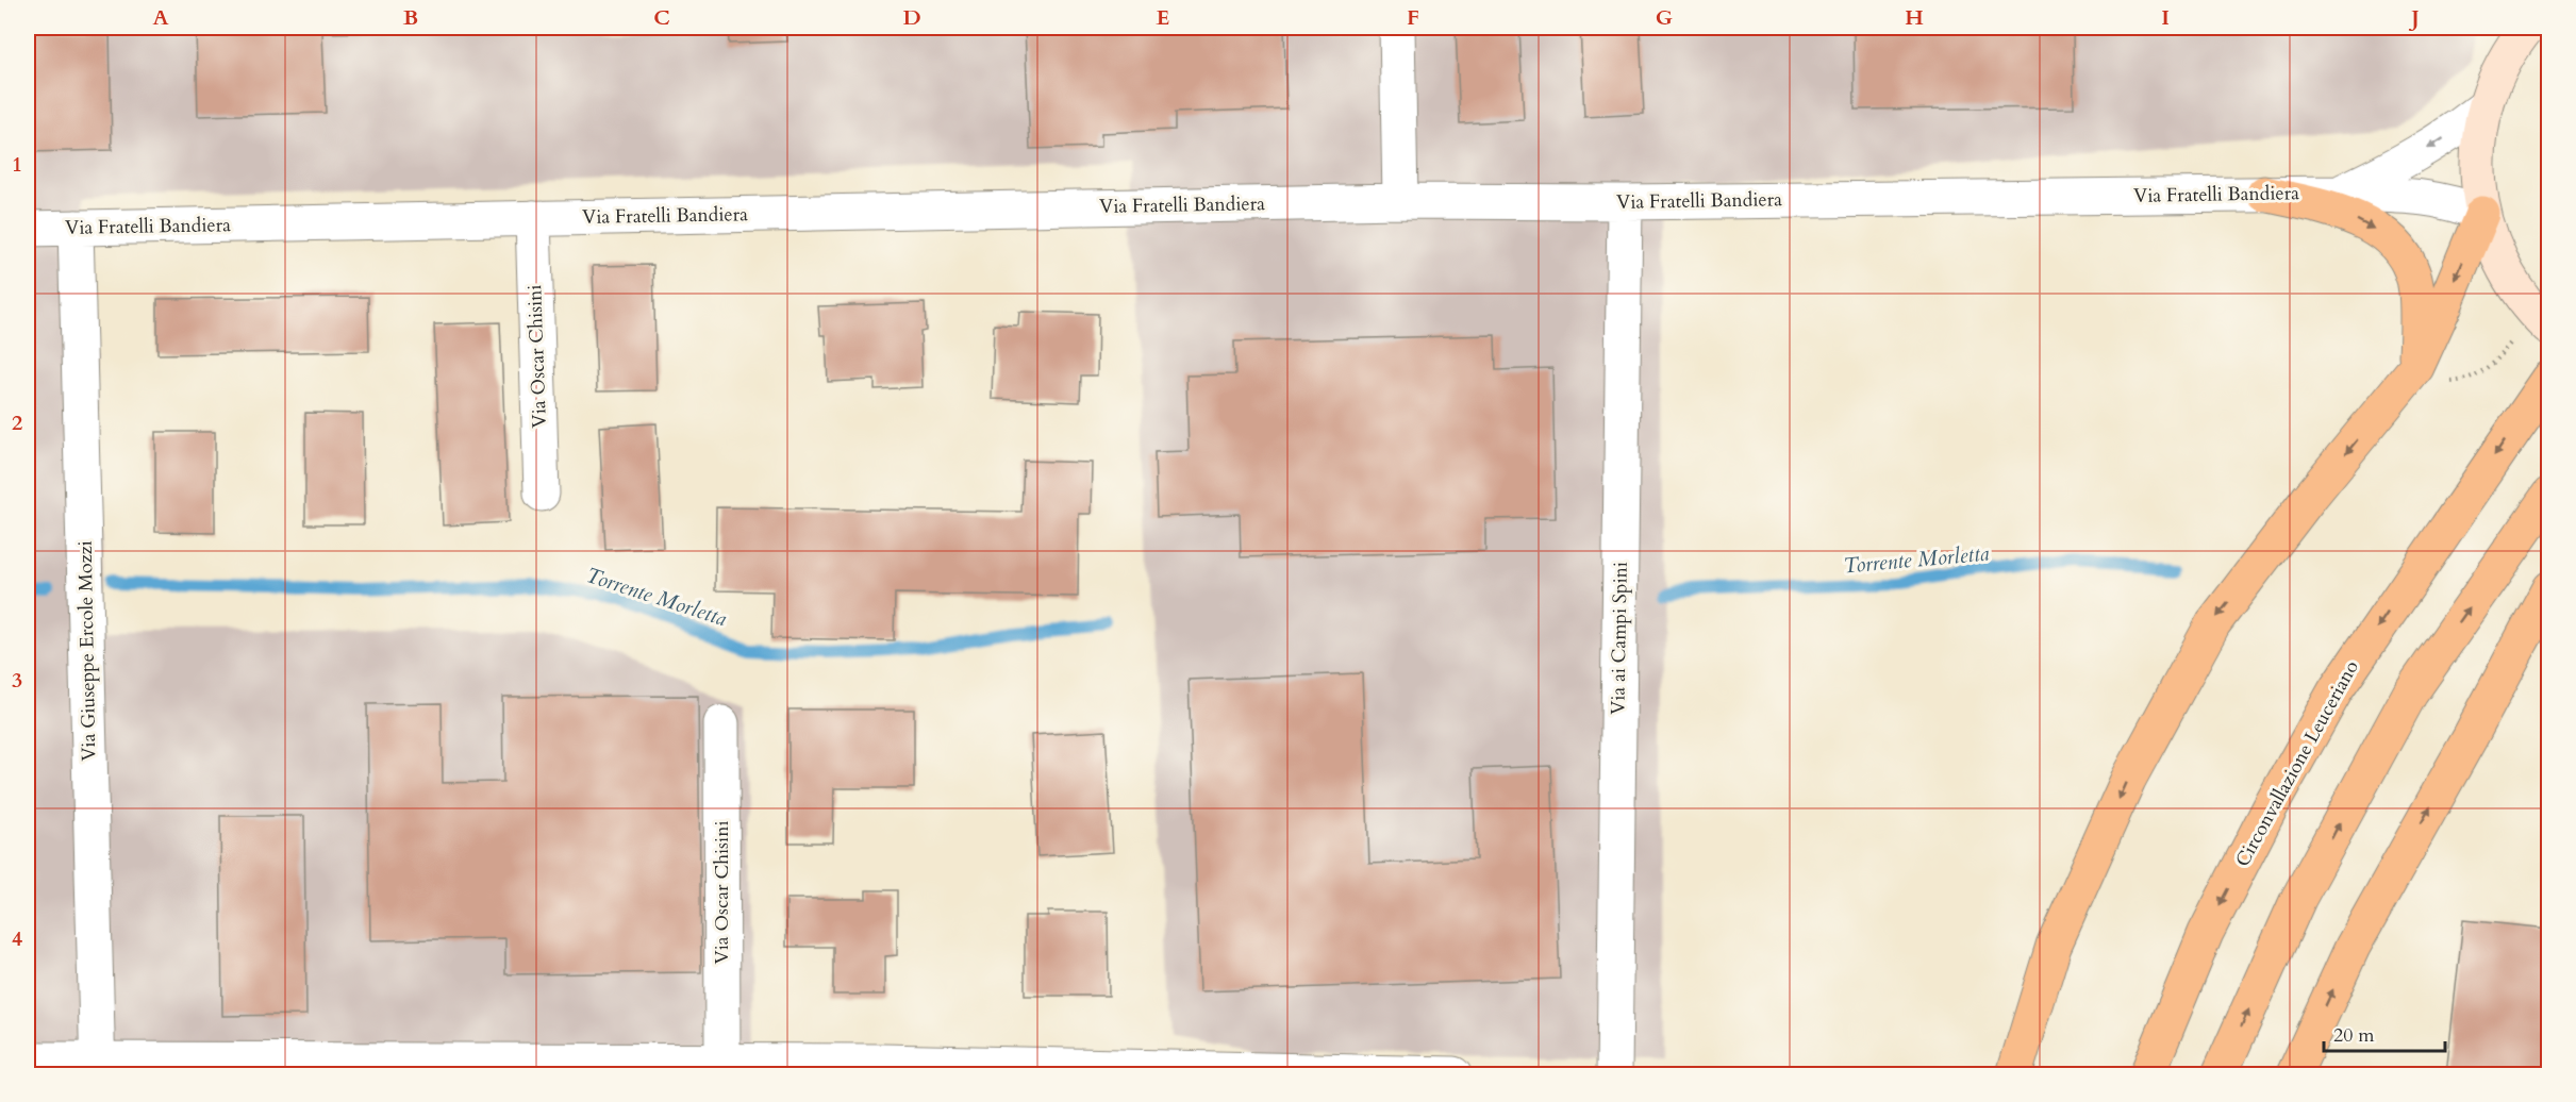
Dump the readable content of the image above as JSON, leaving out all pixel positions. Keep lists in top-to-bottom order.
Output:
{
  "streets": {
    "highway": ["Circonvallazione Leuceriano"],
    "street": [
      "Via Fratelli Bandiera",
      "Via Oscar Chisini",
      "Via ai Campi Spini",
      "Via Giuseppe Ercole Mozzi"
    ]
  },
  "crossings": [
    ["Via Fratelli Bandiera", "Via Oscar Chisini"],
    ["Via Fratelli Bandiera", "Via ai Campi Spini"],
    ["Via Fratelli Bandiera", "Via Giuseppe Ercole Mozzi"]
  ],
  "water": ["Torrente Morletta"],
  "scale_bar": "20 m",
  "grid": {
    "columns": [
      "A",
      "B",
      "C",
      "D",
      "E",
      "F",
      "G",
      "H",
      "I",
      "J"
    ],
    "rows": [
      "1",
      "2",
      "3",
      "4"
    ]
  }
}
